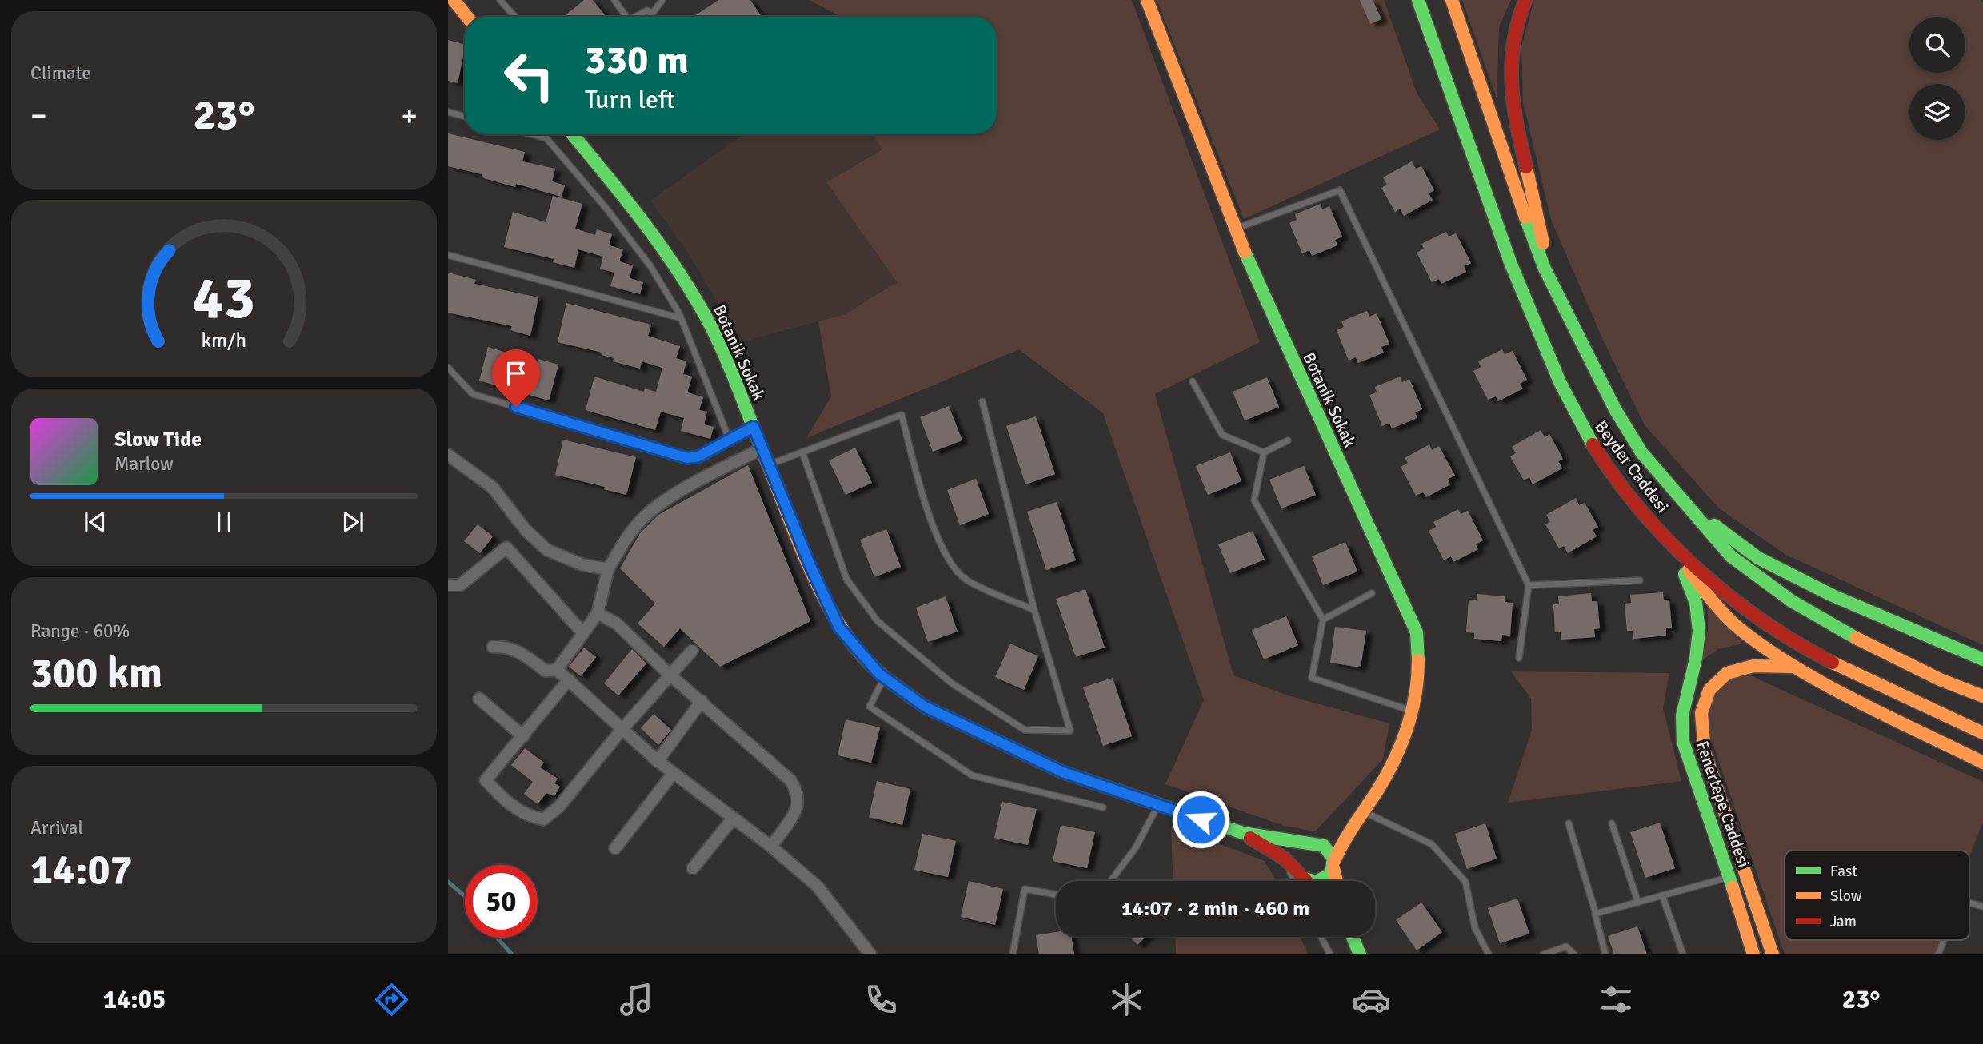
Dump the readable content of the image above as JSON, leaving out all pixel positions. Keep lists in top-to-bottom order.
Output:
{
  "streets": {
    "main road": ["Botanik Sokak", "Beyder Caddesi", "Fenertepe Caddesi"]
  },
  "crossings": [
    ["Beyder Caddesi", "Fenertepe Caddesi"]
  ],
  "legend": ["Fast", "Slow", "Jam"],
  "page": {
    "tile": [
      "Climate",
      ["Range · 60%", "300 km"],
      ["Arrival", "14:07"]
    ],
    "turn": ["330 m", "Turn left"],
    "heat": ["−", "23°", "+"],
    "song": ["Slow Tide", "Marlow"],
    "limit": "50",
    "trip": "14:07 · 2 min · 460 m",
    "tabs": ["14:05", "23°"],
    "gauge": ["43", "km/h"]
  }
}
